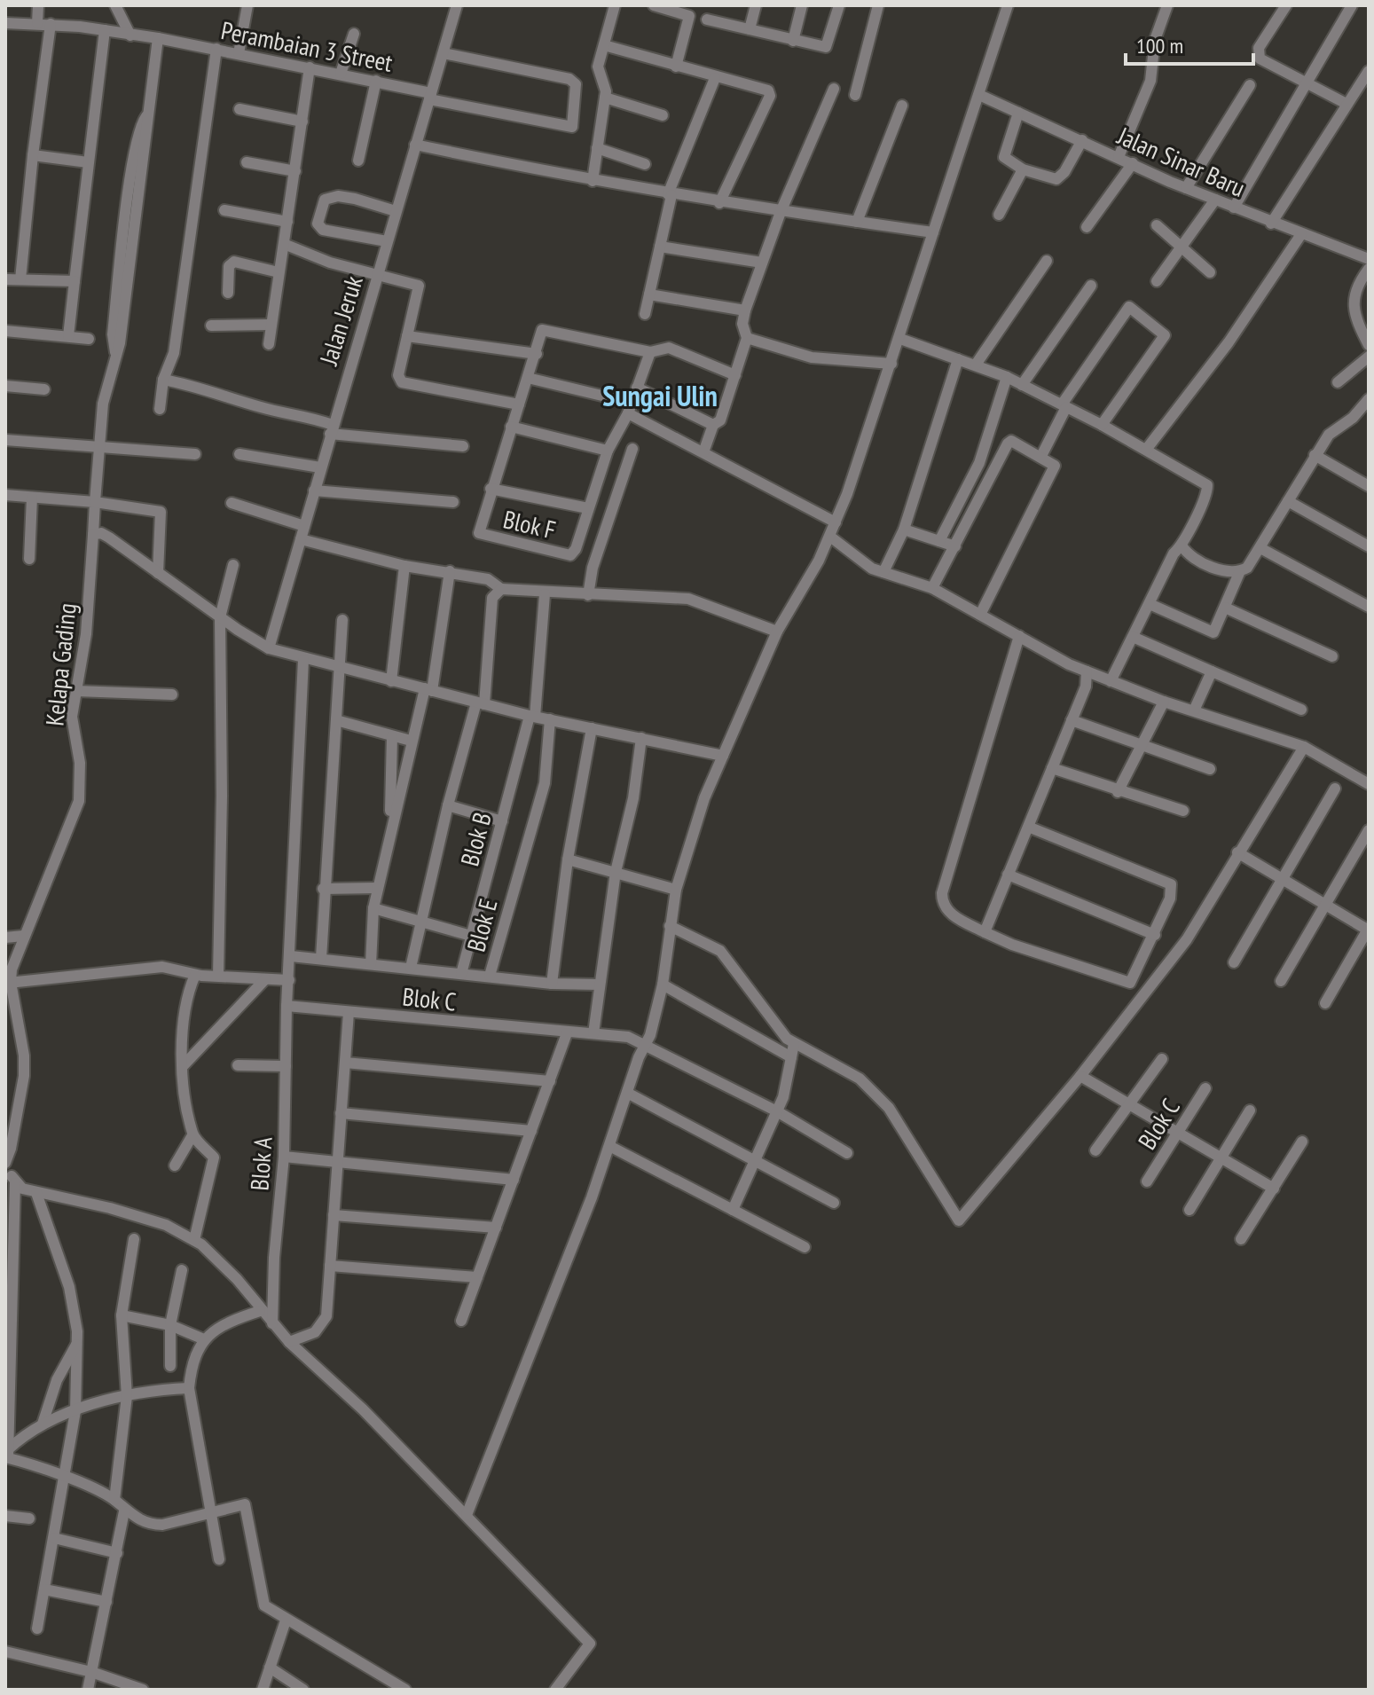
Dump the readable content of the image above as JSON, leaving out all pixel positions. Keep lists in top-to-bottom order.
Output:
{
  "streets": {
    "street": [
      "Perambaian 3 Street",
      "Jalan Sinar Baru",
      "Jalan Jeruk",
      "Blok F",
      "Kelapa Gading",
      "Blok B",
      "Blok E",
      "Blok C",
      "Blok A"
    ]
  },
  "crossings": [
    ["Perambaian 3 Street", "Jalan Jeruk"],
    ["Perambaian 3 Street", "Kelapa Gading"],
    ["Blok C", "Blok A"]
  ],
  "districts": ["Sungai Ulin"],
  "scale_bar": "100 m"
}
